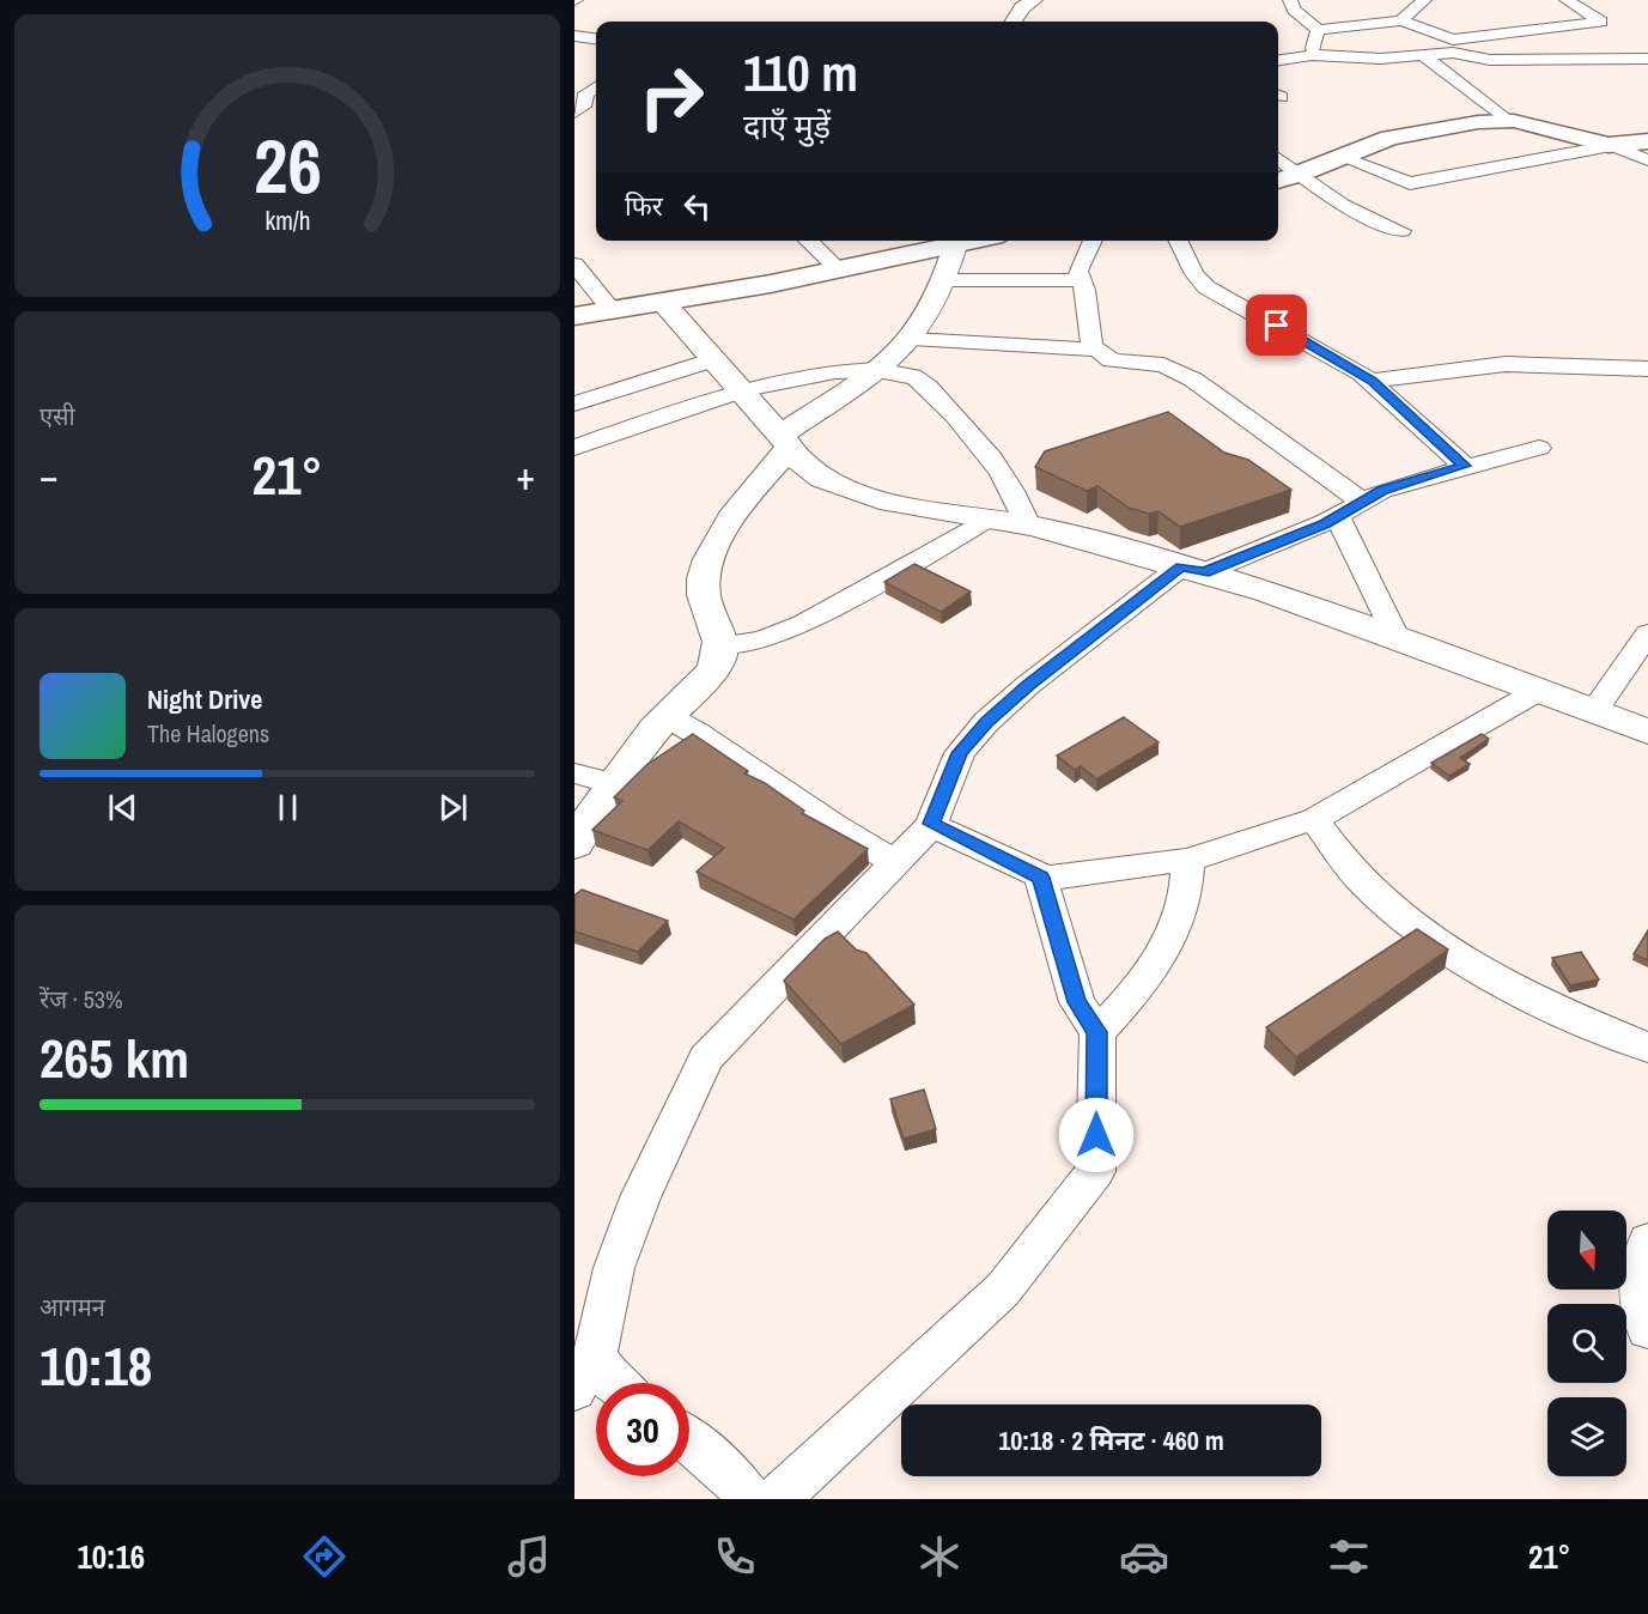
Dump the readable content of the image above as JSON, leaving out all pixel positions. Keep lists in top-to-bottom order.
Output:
{
  "north": "bottom",
  "page": {
    "turn": ["110 m", "दाएँ मुड़ें"],
    "then": "फिर",
    "tile": [
      "एसी",
      ["रेंज · 53%", "265 km"],
      ["आगमन", "10:18"]
    ],
    "heat": ["−", "21°", "+"],
    "song": ["Night Drive", "The Halogens"],
    "limit": "30",
    "trip": "10:18 · 2 मिनट · 460 m",
    "tabs": ["10:16", "21°"],
    "gauge": ["26", "km/h"]
  }
}
